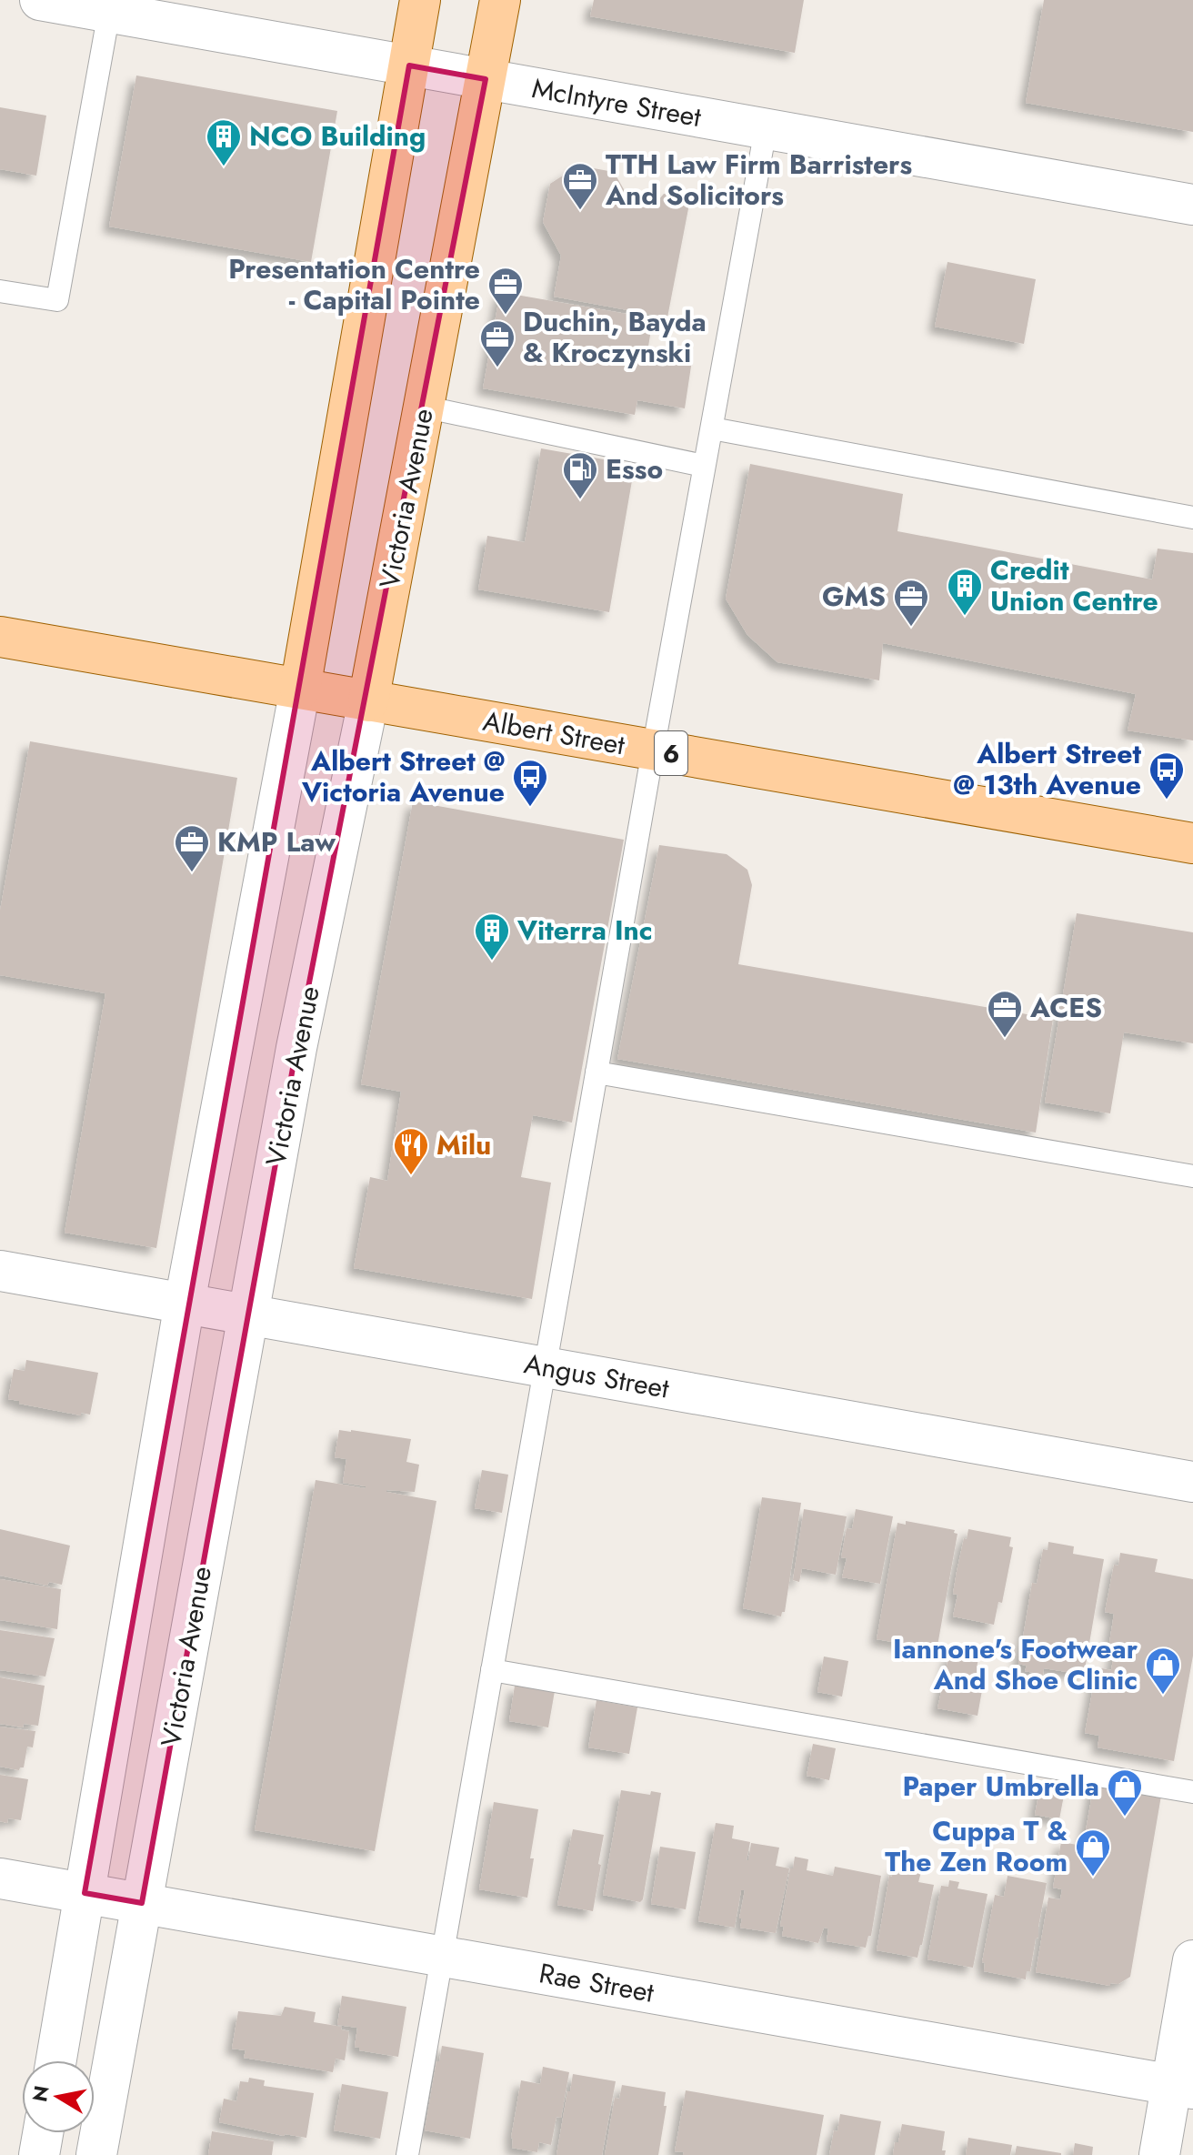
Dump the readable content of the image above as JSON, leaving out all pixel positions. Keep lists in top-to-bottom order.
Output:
{
  "streets": {
    "main road": ["Victoria Avenue", "Albert Street", "6"],
    "street": ["McIntyre Street", "Angus Street", "Rae Street"]
  },
  "crossings": [
    ["McIntyre Street", "Victoria Avenue"],
    ["Victoria Avenue", "Albert Street"],
    ["Victoria Avenue", "Angus Street"],
    ["Victoria Avenue", "Rae Street"]
  ],
  "places": {
    "building": ["NCO Building", "Credit Union Centre", "Viterra Inc"],
    "office": [
      "TTH Law Firm Barristers And Solicitors",
      "Presentation Centre - Capital Pointe",
      "Duchin, Bayda & Kroczynski",
      "GMS",
      "KMP Law",
      "ACES"
    ],
    "fuel station": ["Esso"],
    "bus stop": ["Albert Street @ 13th Avenue", "Albert Street @ Victoria Avenue"],
    "restaurant": ["Milu"],
    "shop": ["Iannone's Footwear And Shoe Clinic", "Paper Umbrella", "Cuppa T & The Zen Room"]
  },
  "north": "left"
}
